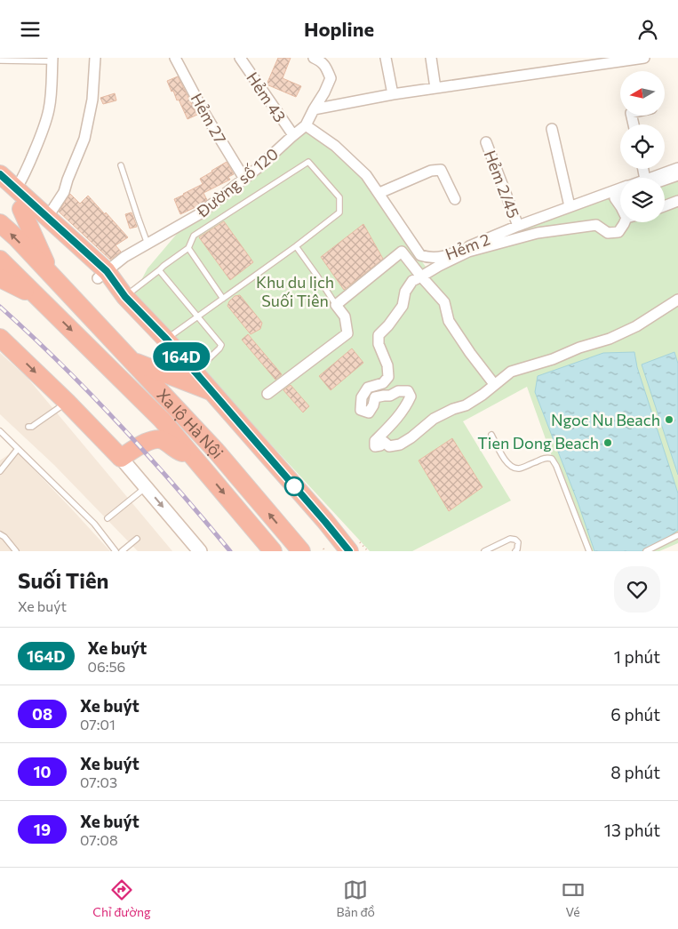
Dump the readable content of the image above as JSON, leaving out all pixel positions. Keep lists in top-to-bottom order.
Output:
{
  "streets": {
    "highway": ["Xa lộ Hà Nội"],
    "street": [
      "Hẻm 43",
      "Hẻm 27",
      "Đường số 120",
      "Hẻm 2/45",
      "Hẻm 2"
    ]
  },
  "crossings": [
    ["Hẻm 43", "Đường số 120"],
    ["Hẻm 27", "Đường số 120"],
    ["Đường số 120", "Hẻm 2"],
    ["Hẻm 2/45", "Hẻm 2"]
  ],
  "parks": ["Khu du lịch Suối Tiên"],
  "places": ["Ngoc Nu Beach", "Tien Dong Beach"],
  "lines": ["bus line 164D"],
  "north": "left",
  "page": {
    "header": "Hopline",
    "on_map": "164D",
    "heading": ["Suối Tiên", "Xe buýt"],
    "list": [
      {
        "mark": "164D",
        "name": "Xe buýt",
        "note": "06:56",
        "value": "1 phút"
      },
      {
        "mark": "08",
        "name": "Xe buýt",
        "note": "07:01",
        "value": "6 phút"
      },
      {
        "mark": "10",
        "name": "Xe buýt",
        "note": "07:03",
        "value": "8 phút"
      },
      {
        "mark": "19",
        "name": "Xe buýt",
        "note": "07:08",
        "value": "13 phút"
      }
    ],
    "tabs": ["Chỉ đường", "Bản đồ", "Vé"]
  }
}
